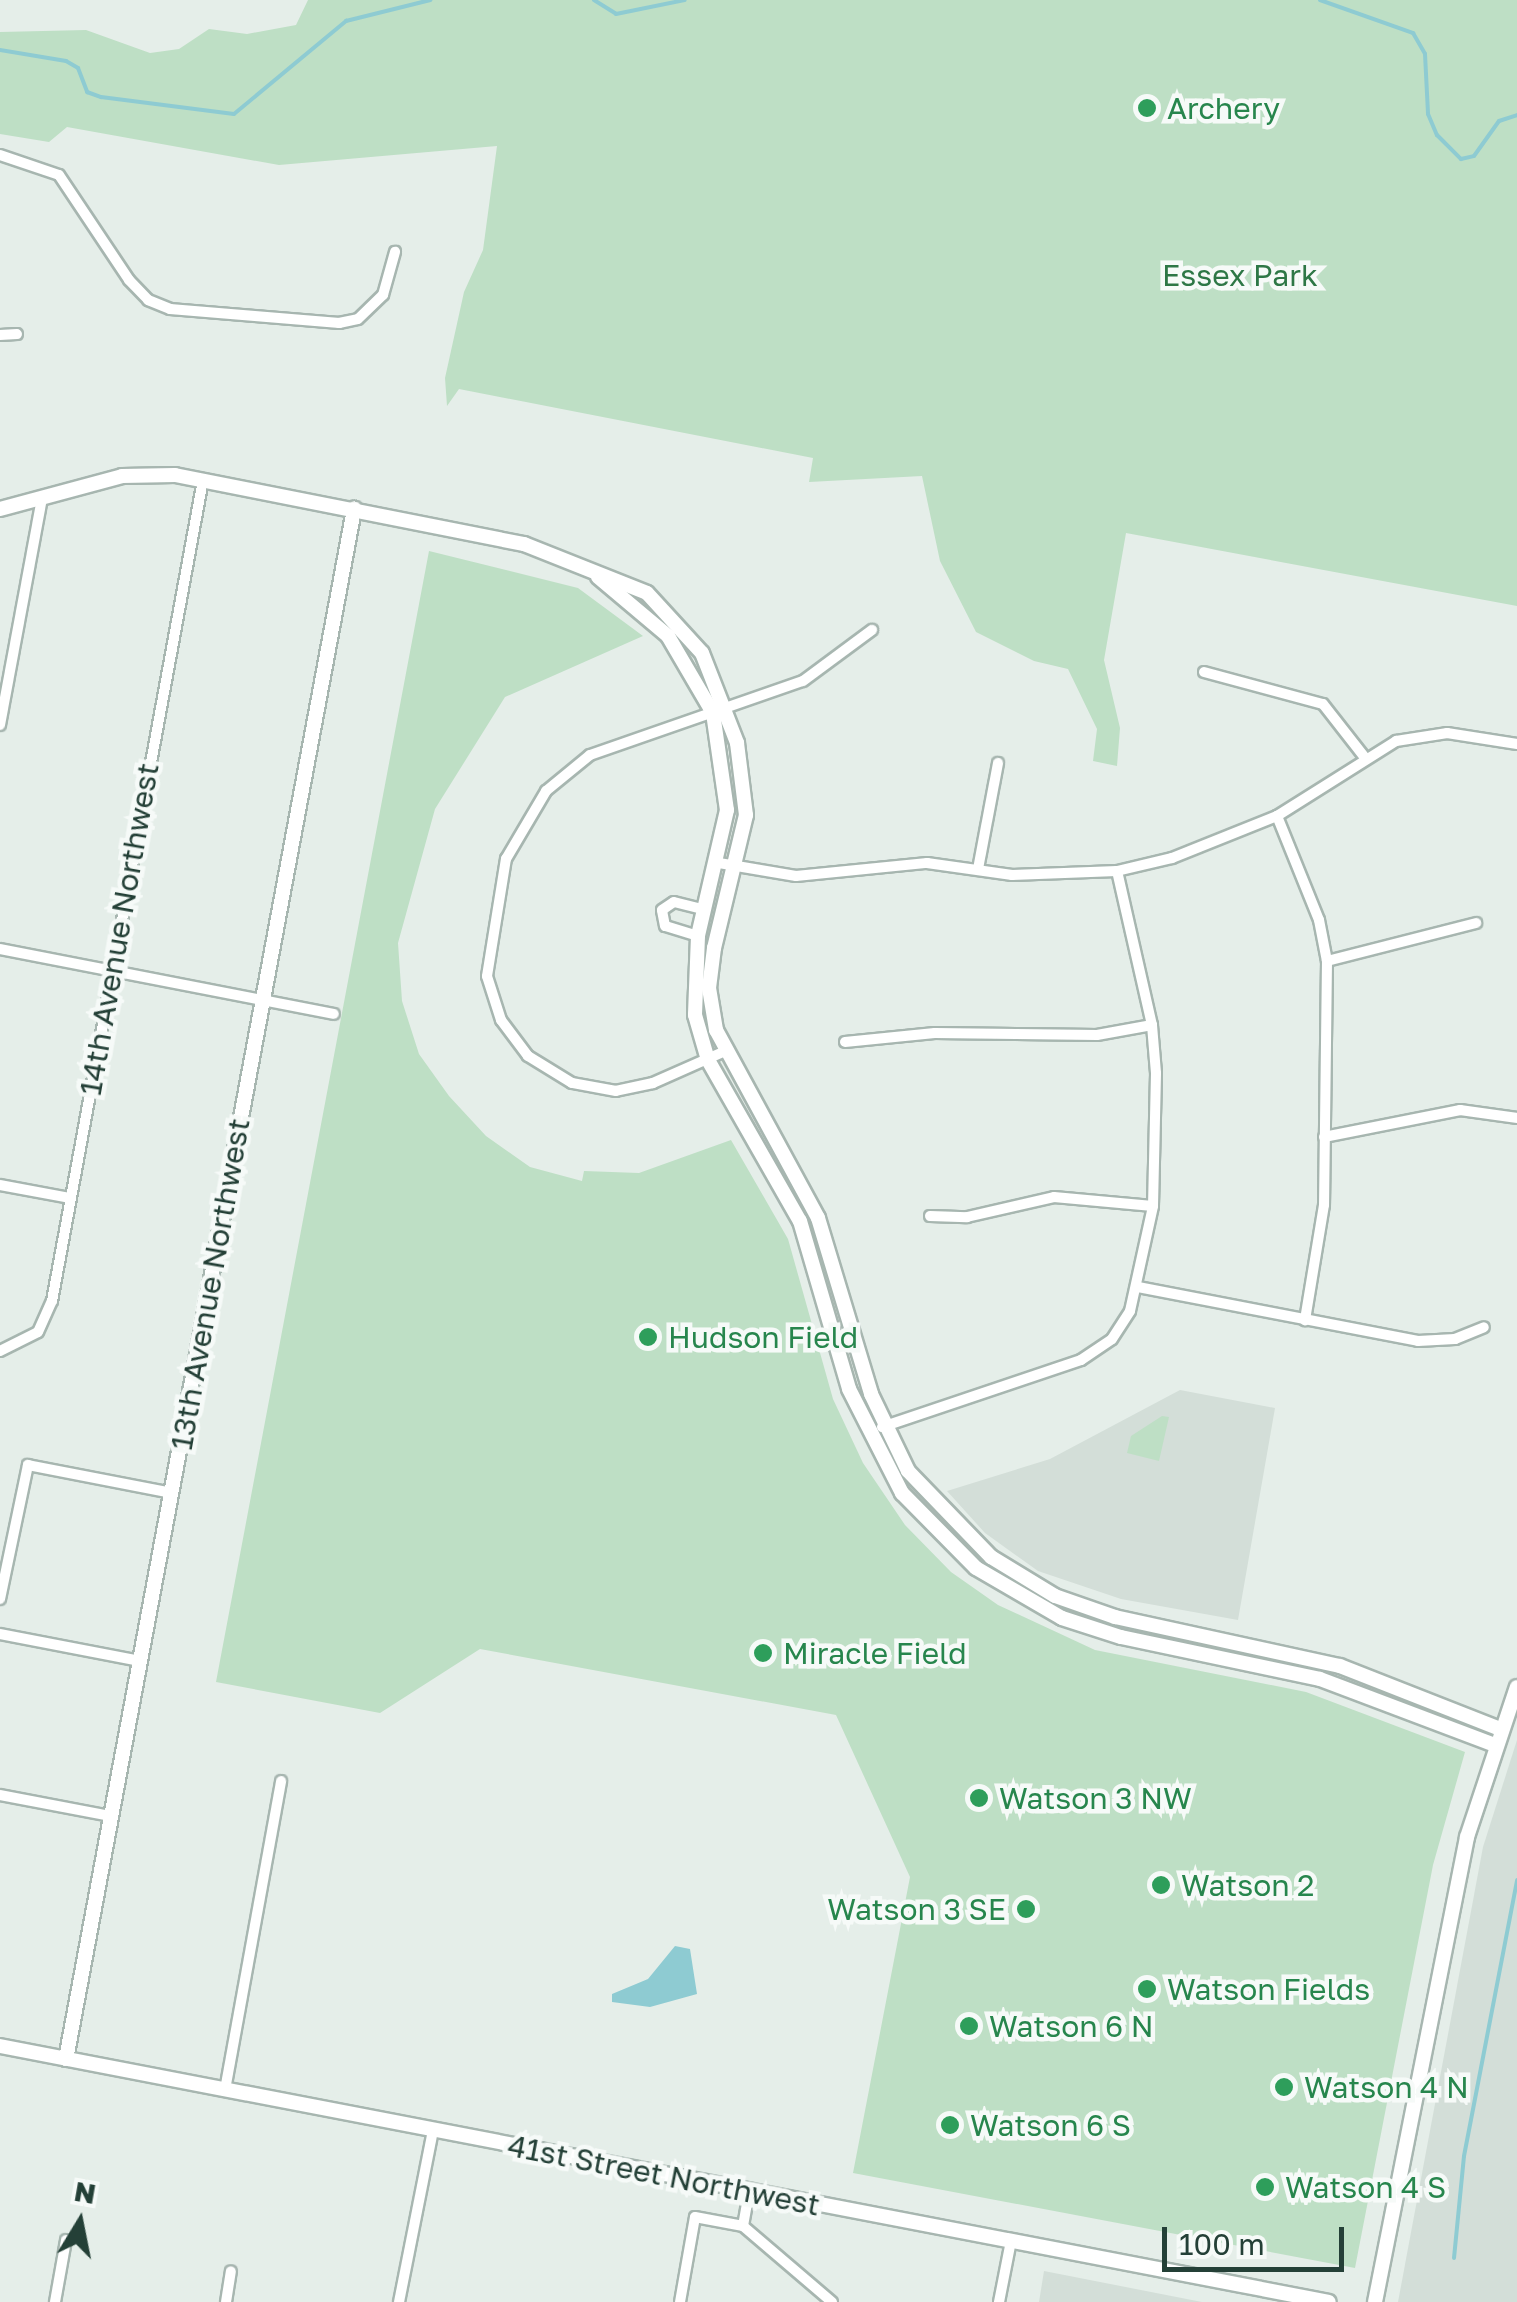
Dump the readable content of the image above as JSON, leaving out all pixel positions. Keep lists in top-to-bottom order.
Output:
{
  "streets": {
    "street": ["14th Avenue Northwest", "13th Avenue Northwest", "41st Street Northwest"]
  },
  "crossings": [
    ["13th Avenue Northwest", "41st Street Northwest"]
  ],
  "parks": ["Essex Park"],
  "places": [
    "Archery",
    "Hudson Field",
    "Miracle Field",
    "Watson 3 NW",
    "Watson 2",
    "Watson 3 SE",
    "Watson Fields",
    "Watson 6 N",
    "Watson 4 N",
    "Watson 6 S",
    "Watson 4 S"
  ],
  "scale_bar": "100 m",
  "north": "top"
}
